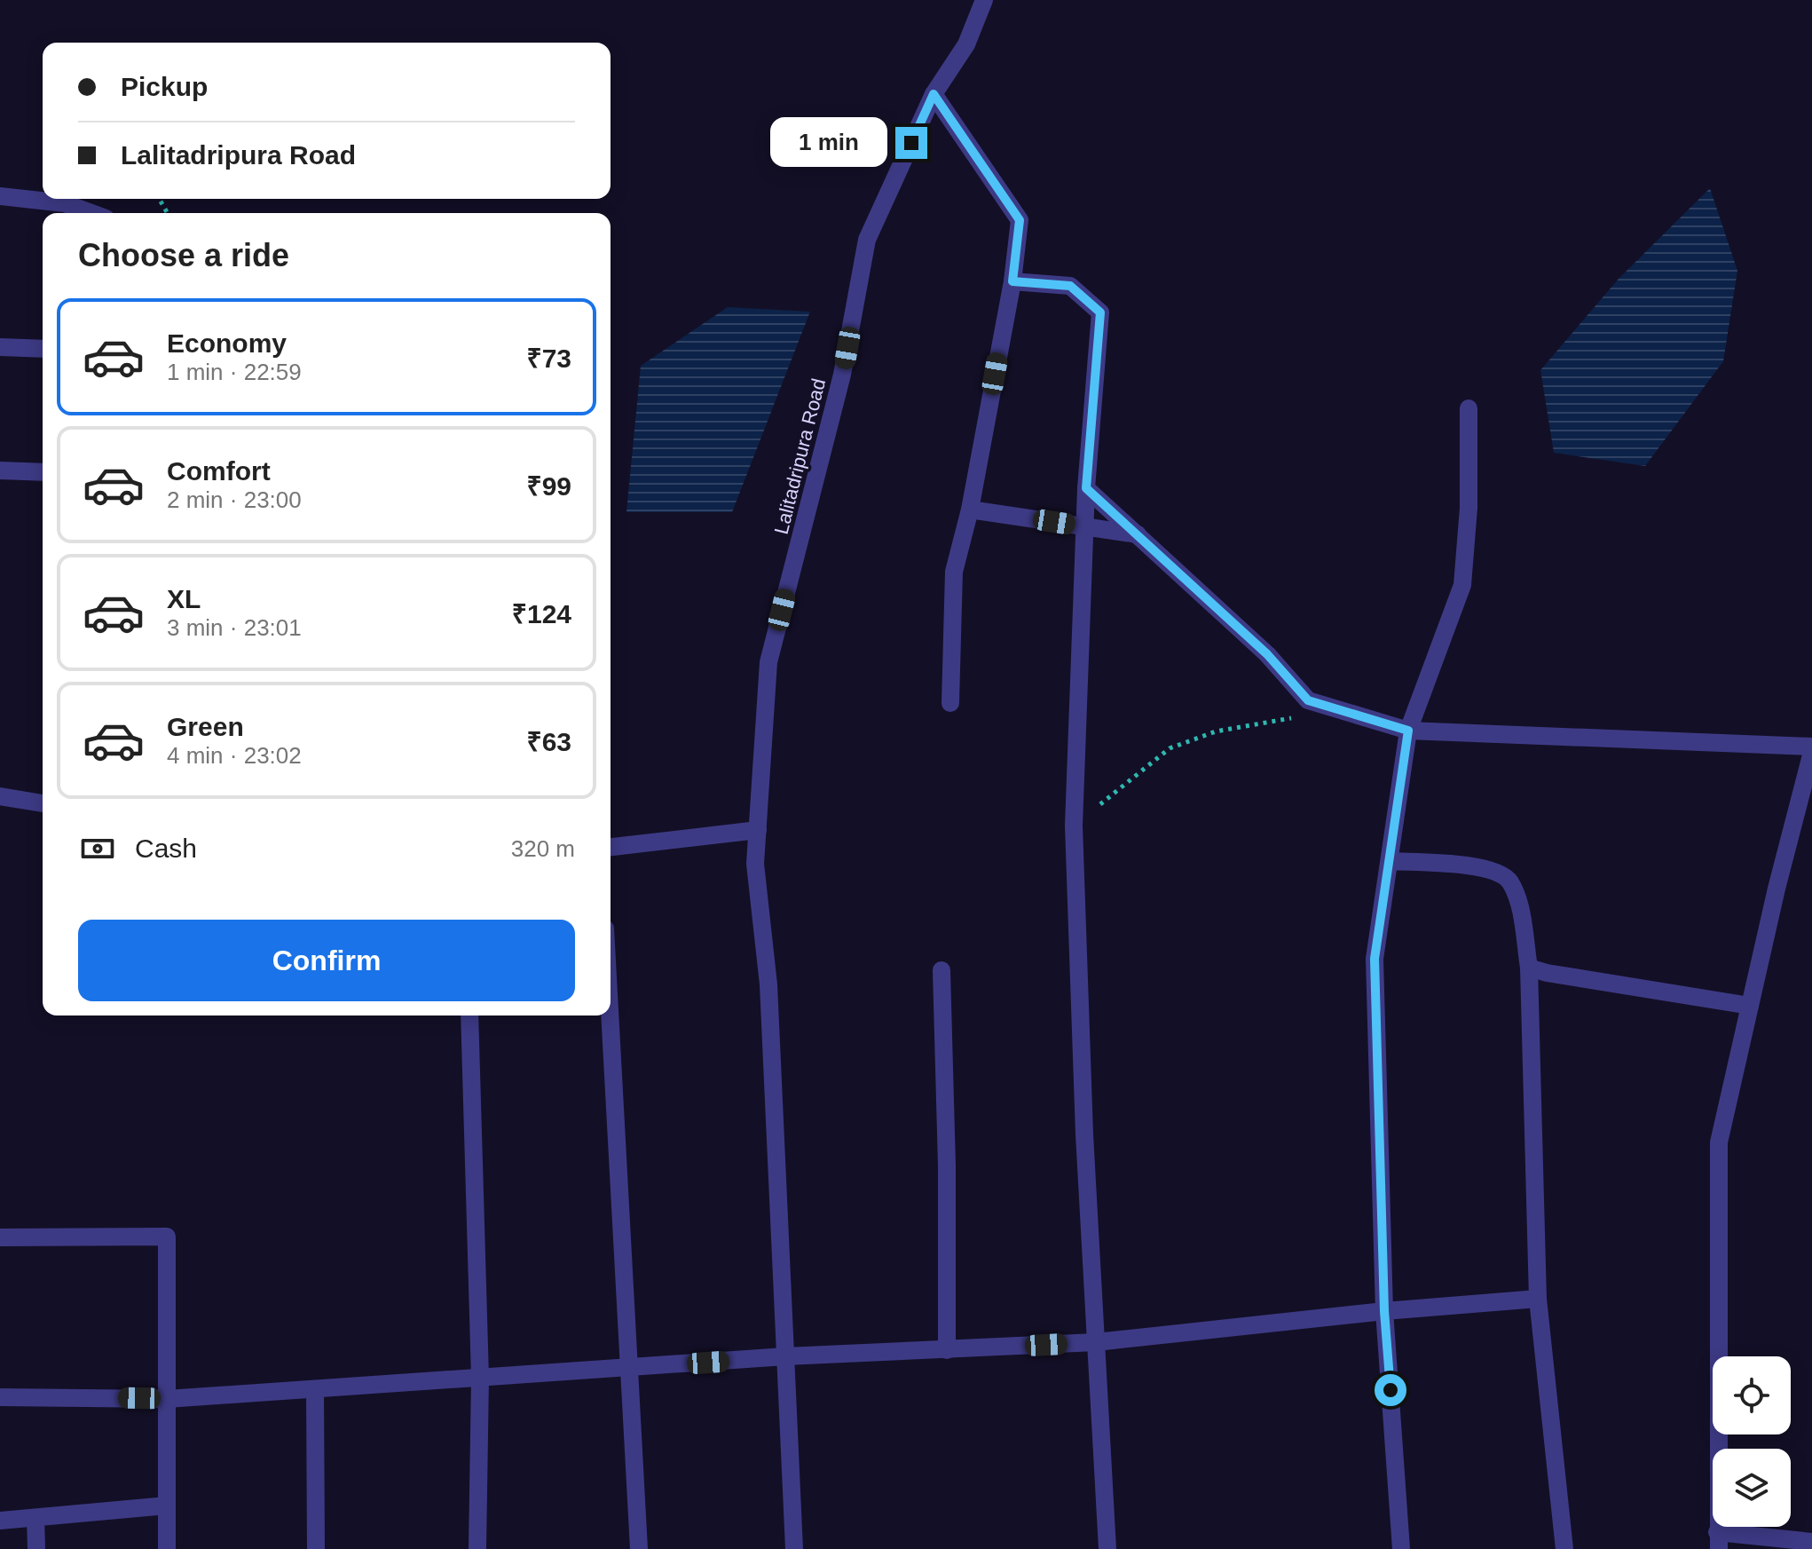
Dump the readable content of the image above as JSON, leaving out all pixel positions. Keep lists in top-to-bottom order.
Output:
{
  "streets": {
    "street": ["Lalitadripura Road"]
  },
  "page": {
    "banner": ["Pickup", "Lalitadripura Road"],
    "bubble": "1 min",
    "heading": "Choose a ride",
    "list": [
      {
        "name": "Economy",
        "note": "1 min · 22:59",
        "value": "₹73"
      },
      {
        "name": "Comfort",
        "note": "2 min · 23:00",
        "value": "₹99"
      },
      {
        "name": "XL",
        "note": "3 min · 23:01",
        "value": "₹124"
      },
      {
        "name": "Green",
        "note": "4 min · 23:02",
        "value": "₹63"
      }
    ],
    "pay": ["Cash", "320 m"],
    "buttons": "Confirm"
  }
}
